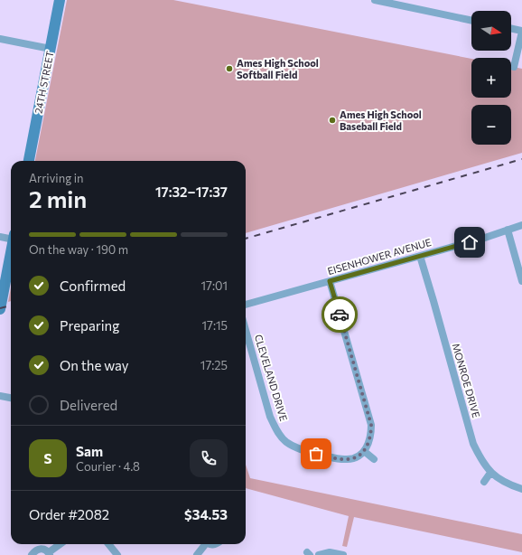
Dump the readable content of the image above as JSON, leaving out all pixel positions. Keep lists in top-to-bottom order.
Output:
{
  "streets": {
    "main road": ["24TH STREET"],
    "street": ["EISENHOWER AVENUE", "CLEVELAND DRIVE", "MONROE DRIVE"]
  },
  "crossings": [
    ["EISENHOWER AVENUE", "MONROE DRIVE"]
  ],
  "places": ["Ames High School Softball Field", "Ames High School Baseball Field"],
  "north": "right",
  "page": {
    "map_buttons": ["+", "−"],
    "heading": ["2 min", "Arriving in", "17:32–17:37"],
    "panel": [
      "Sam",
      "Courier · 4.8",
      "Order #2082",
      "$34.53"
    ],
    "bar": "On the way · 190 m",
    "list": [
      ["Confirmed", "17:01"],
      ["Preparing", "17:15"],
      ["On the way", "17:25"],
      "Delivered"
    ],
    "round": "S"
  }
}
